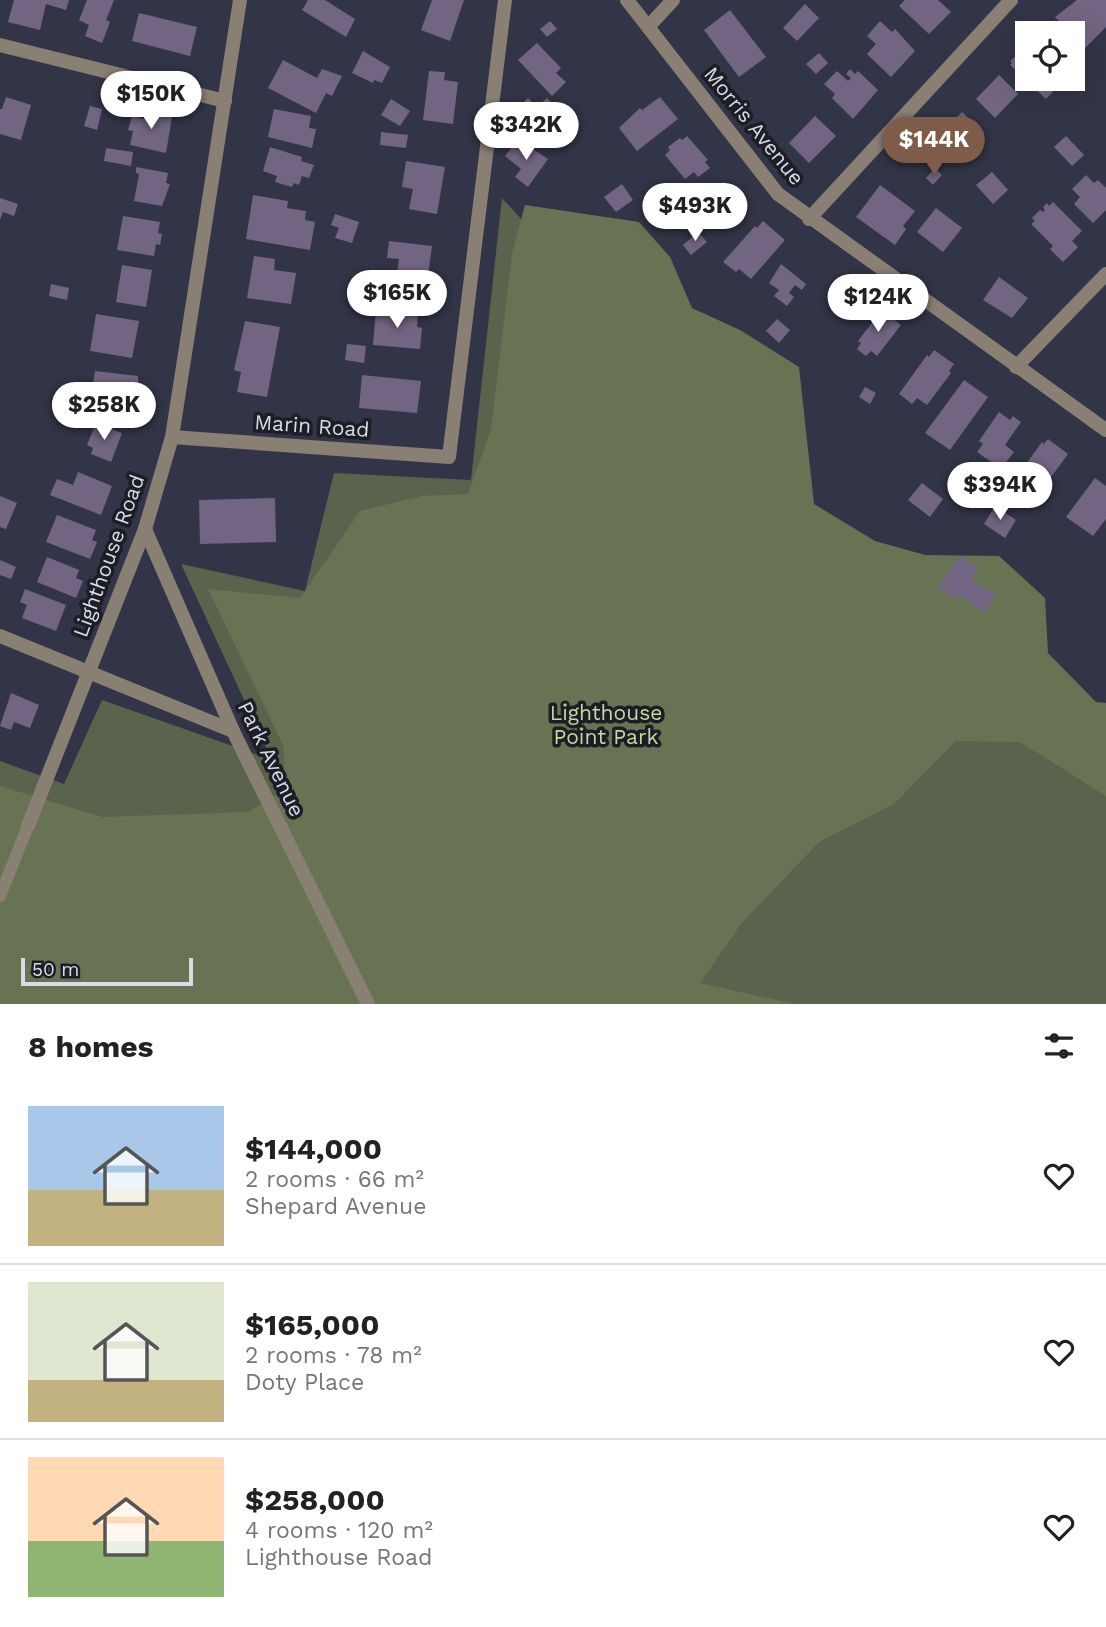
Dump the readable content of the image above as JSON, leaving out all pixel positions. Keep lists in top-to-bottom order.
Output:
{
  "streets": {
    "street": [
      "Morris Avenue",
      "Marin Road",
      "Lighthouse Road",
      "Park Avenue"
    ]
  },
  "crossings": [
    ["Marin Road", "Lighthouse Road"],
    ["Lighthouse Road", "Park Avenue"]
  ],
  "parks": ["Lighthouse Point Park"],
  "scale_bar": "50 m",
  "page": {
    "price": [
      "$150K",
      "$342K",
      "$144K",
      "$493K",
      "$165K",
      "$124K",
      "$258K",
      "$394K"
    ],
    "scale": "50 m",
    "heading": "8 homes",
    "list": [
      {
        "name": "$144,000",
        "note": "2 rooms · 66 m² · Shepard Avenue"
      },
      {
        "name": "$165,000",
        "note": "2 rooms · 78 m² · Doty Place"
      },
      {
        "name": "$258,000",
        "note": "4 rooms · 120 m² · Lighthouse Road"
      }
    ]
  }
}
